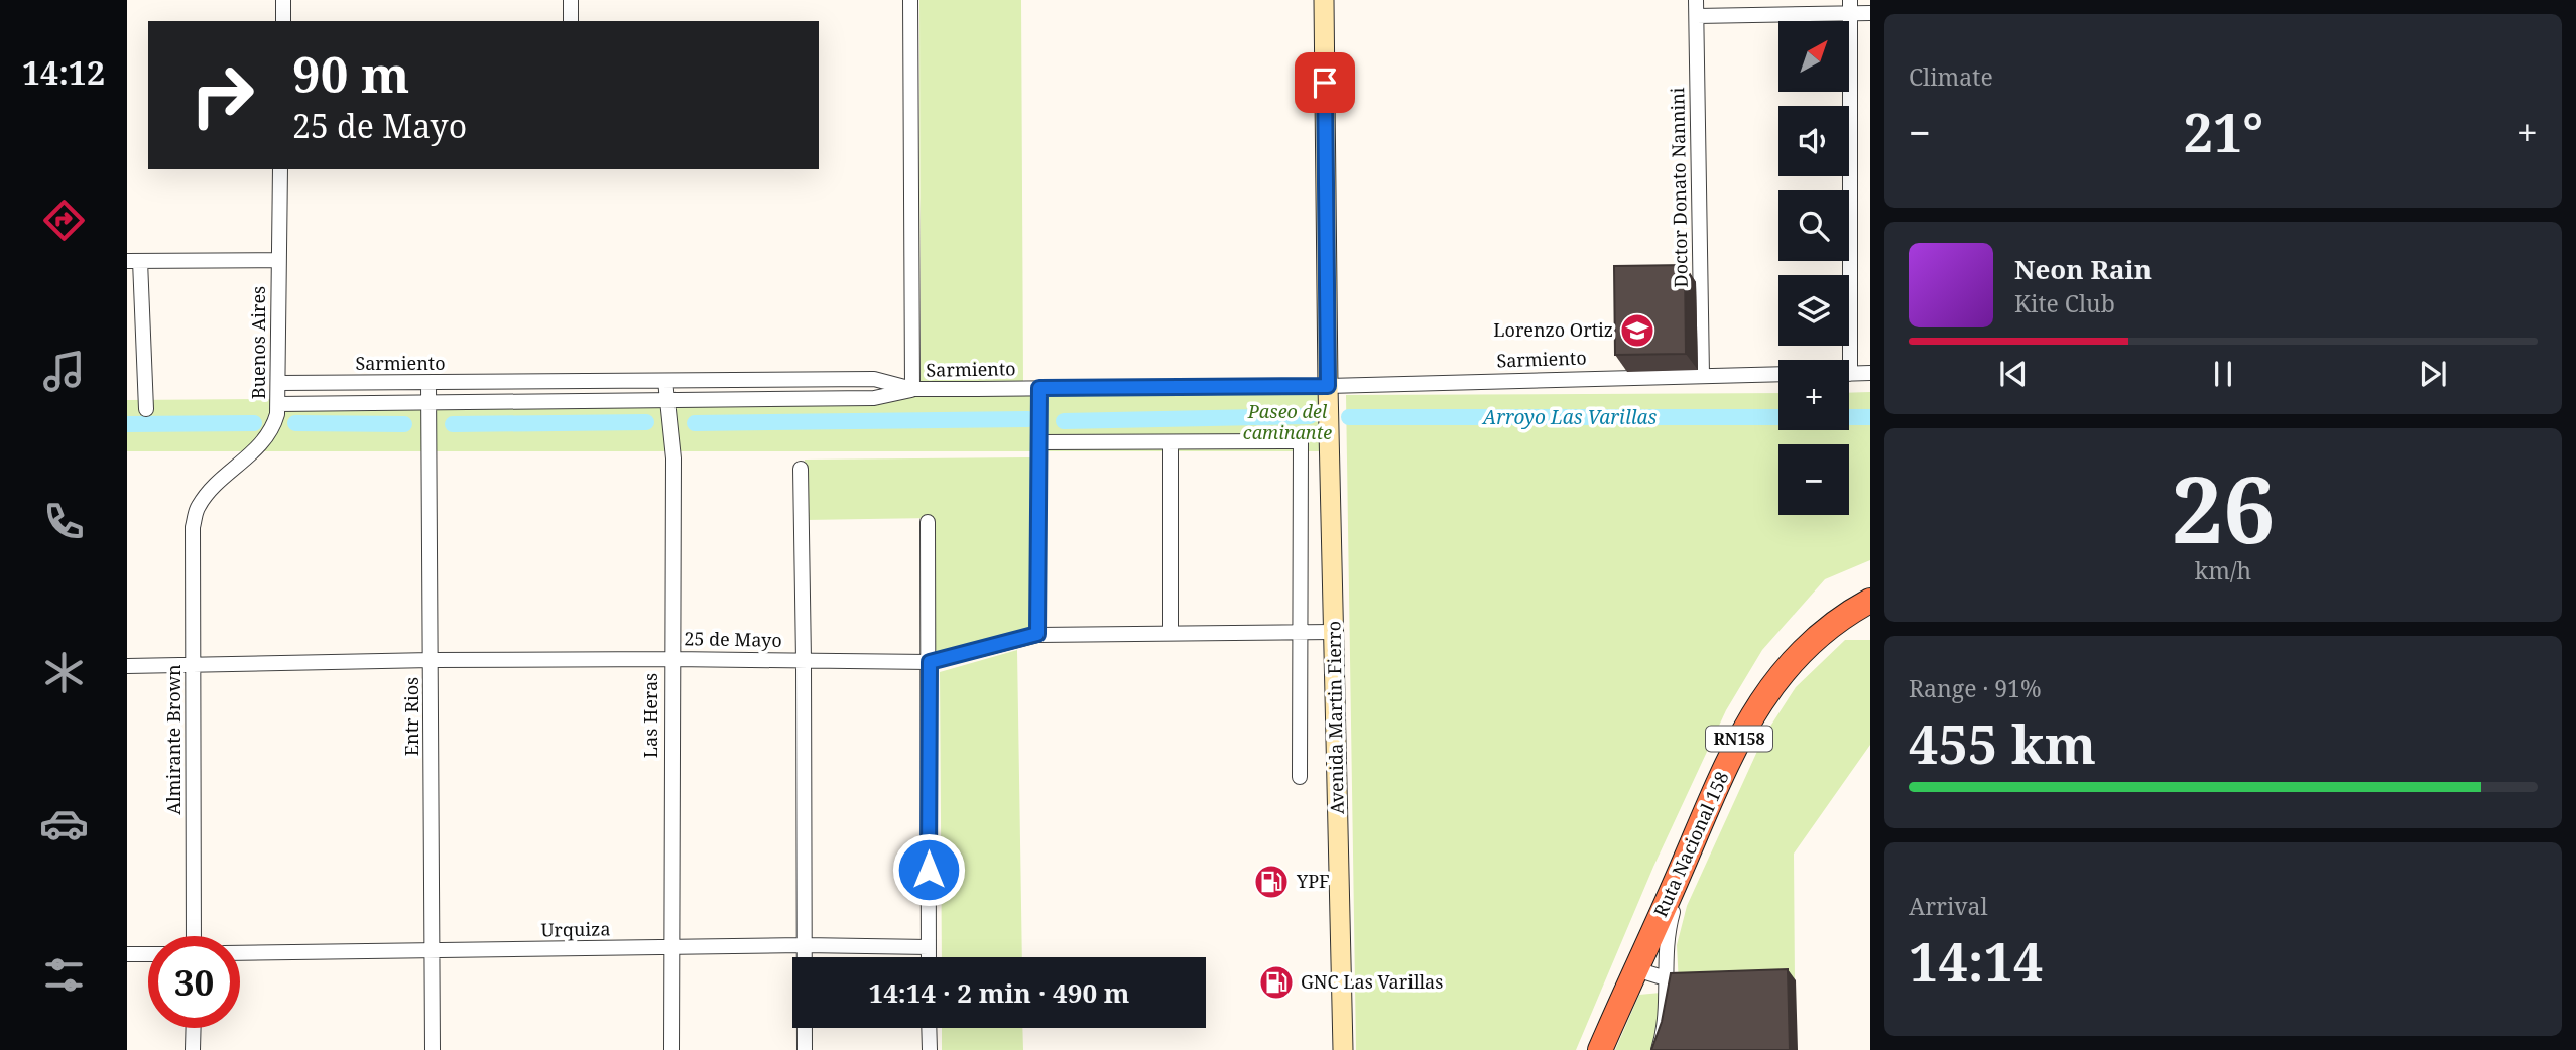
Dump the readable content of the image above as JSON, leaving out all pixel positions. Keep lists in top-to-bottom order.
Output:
{
  "streets": {
    "highway": ["RN158", "Ruta Nacional 158"],
    "main road": ["Avenida Martin Fierro"],
    "street": [
      "Doctor Donato Nannini",
      "Buenos Aires",
      "Sarmiento",
      "25 de Mayo",
      "Las Heras",
      "Entr Rios",
      "Almirante Brown",
      "Urquiza"
    ]
  },
  "crossings": [
    ["Doctor Donato Nannini", "Sarmiento"],
    ["Buenos Aires", "Sarmiento"],
    ["Buenos Aires", "Almirante Brown"],
    ["Sarmiento", "Las Heras"],
    ["Sarmiento", "Entr Rios"],
    ["Sarmiento", "Avenida Martin Fierro"],
    ["25 de Mayo", "Las Heras"],
    ["25 de Mayo", "Entr Rios"],
    ["25 de Mayo", "Avenida Martin Fierro"],
    ["25 de Mayo", "Almirante Brown"],
    ["Las Heras", "Urquiza"],
    ["Entr Rios", "Urquiza"]
  ],
  "water": ["Arroyo Las Varillas"],
  "parks": ["Paseo del caminante"],
  "places": {
    "school or university": ["Lorenzo Ortiz"],
    "fuel station": ["YPF", "GNC Las Varillas"]
  },
  "north": "top right",
  "page": {
    "tabs": "14:12",
    "tile": [
      "Climate",
      ["26", "km/h"],
      ["Range · 91%", "455 km"],
      ["Arrival", "14:14"]
    ],
    "map_buttons": ["+", "−"],
    "turn": ["90 m", "25 de Mayo"],
    "heat": ["−", "21°", "+"],
    "song": ["Neon Rain", "Kite Club"],
    "limit": "30",
    "trip": "14:14 · 2 min · 490 m"
  }
}
